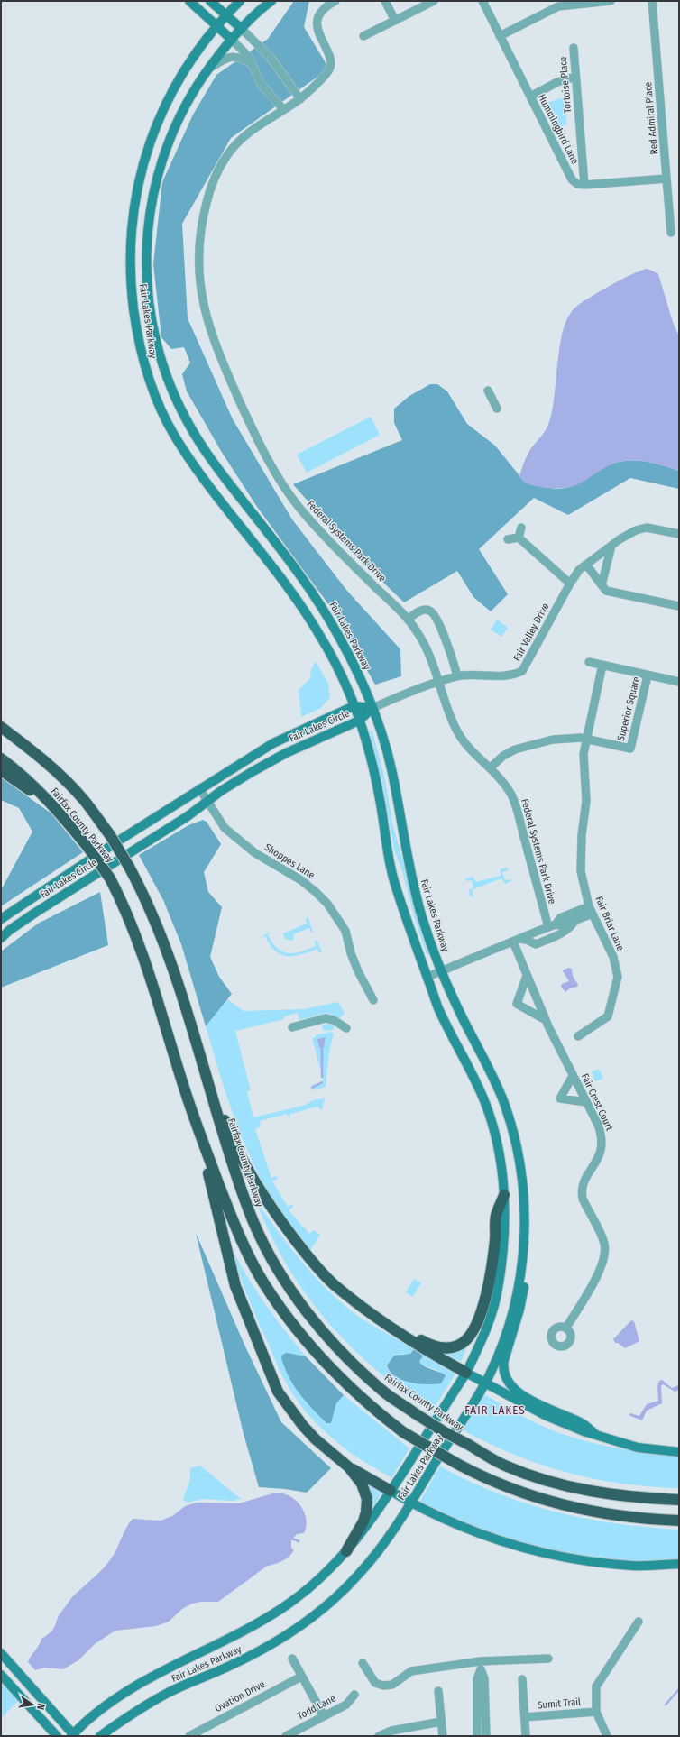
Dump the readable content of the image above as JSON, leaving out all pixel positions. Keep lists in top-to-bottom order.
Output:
{
  "streets": {
    "highway": ["Fairfax County Parkway"],
    "main road": ["Fair Lakes Parkway", "Fair Lakes Circle"],
    "street": [
      "Tortoise Place",
      "Red Admiral Place",
      "Hummingbird Lane",
      "Federal Systems Park Drive",
      "Fair Valley Drive",
      "Superior Square",
      "Shoppes Lane",
      "Fair Briar Lane",
      "Fair Crest Court",
      "Ovation Drive",
      "Sumit Trail",
      "Todd Lane"
    ]
  },
  "crossings": [
    ["Tortoise Place", "Hummingbird Lane"],
    ["Fair Lakes Parkway", "Fair Valley Drive"],
    ["Fair Lakes Parkway", "Fair Lakes Circle"],
    ["Federal Systems Park Drive", "Fair Valley Drive"],
    ["Federal Systems Park Drive", "Superior Square"],
    ["Fair Valley Drive", "Fair Lakes Circle"],
    ["Superior Square", "Fair Briar Lane"],
    ["Fair Lakes Circle", "Shoppes Lane"]
  ],
  "districts": ["FAIR LAKES"],
  "north": "right"
}
